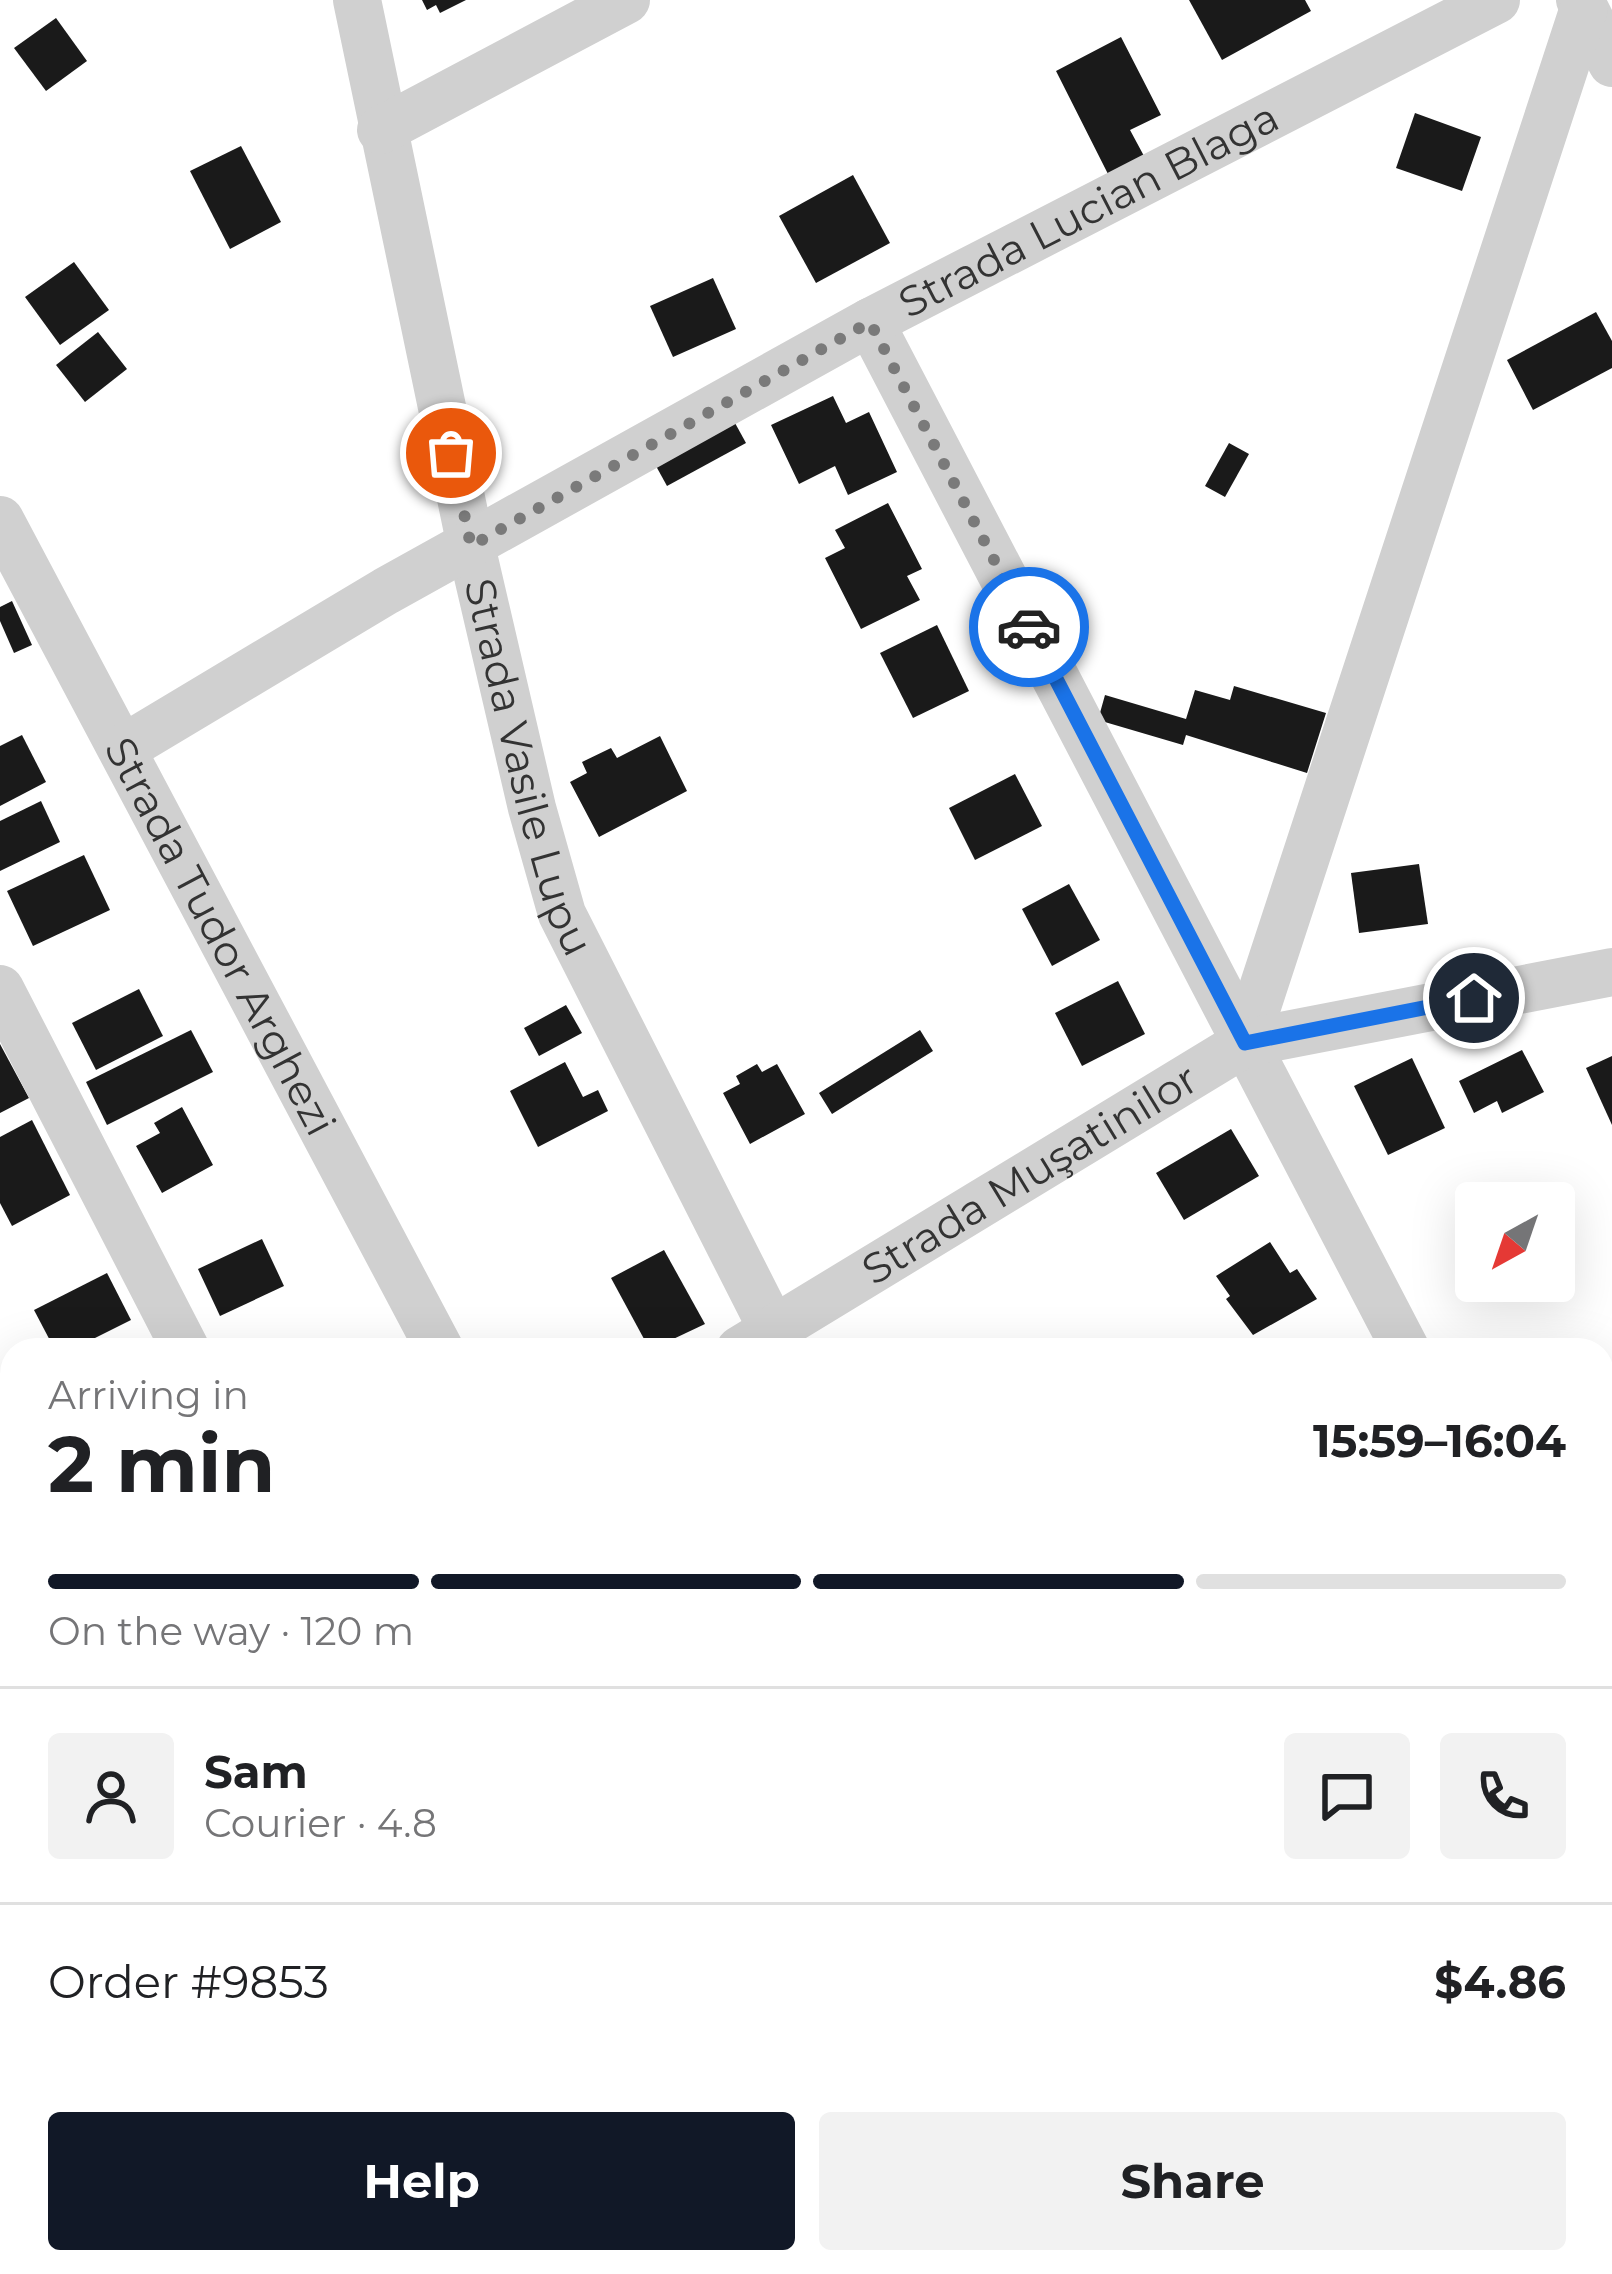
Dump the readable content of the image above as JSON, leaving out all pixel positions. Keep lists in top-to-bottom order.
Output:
{
  "streets": {
    "street": [
      "Strada Lucian Blaga",
      "Strada Vasile Lupu",
      "Strada Tudor Arghezi",
      "Strada Muşatinilor"
    ]
  },
  "crossings": [
    ["Strada Lucian Blaga", "Strada Vasile Lupu"],
    ["Strada Lucian Blaga", "Strada Tudor Arghezi"]
  ],
  "north": "bottom left",
  "page": {
    "heading": ["2 min", "Arriving in", "15:59–16:04"],
    "panel": [
      "Sam",
      "Courier · 4.8",
      "Order #9853",
      "$4.86"
    ],
    "bar": "On the way · 120 m",
    "buttons": ["Help", "Share"]
  }
}
